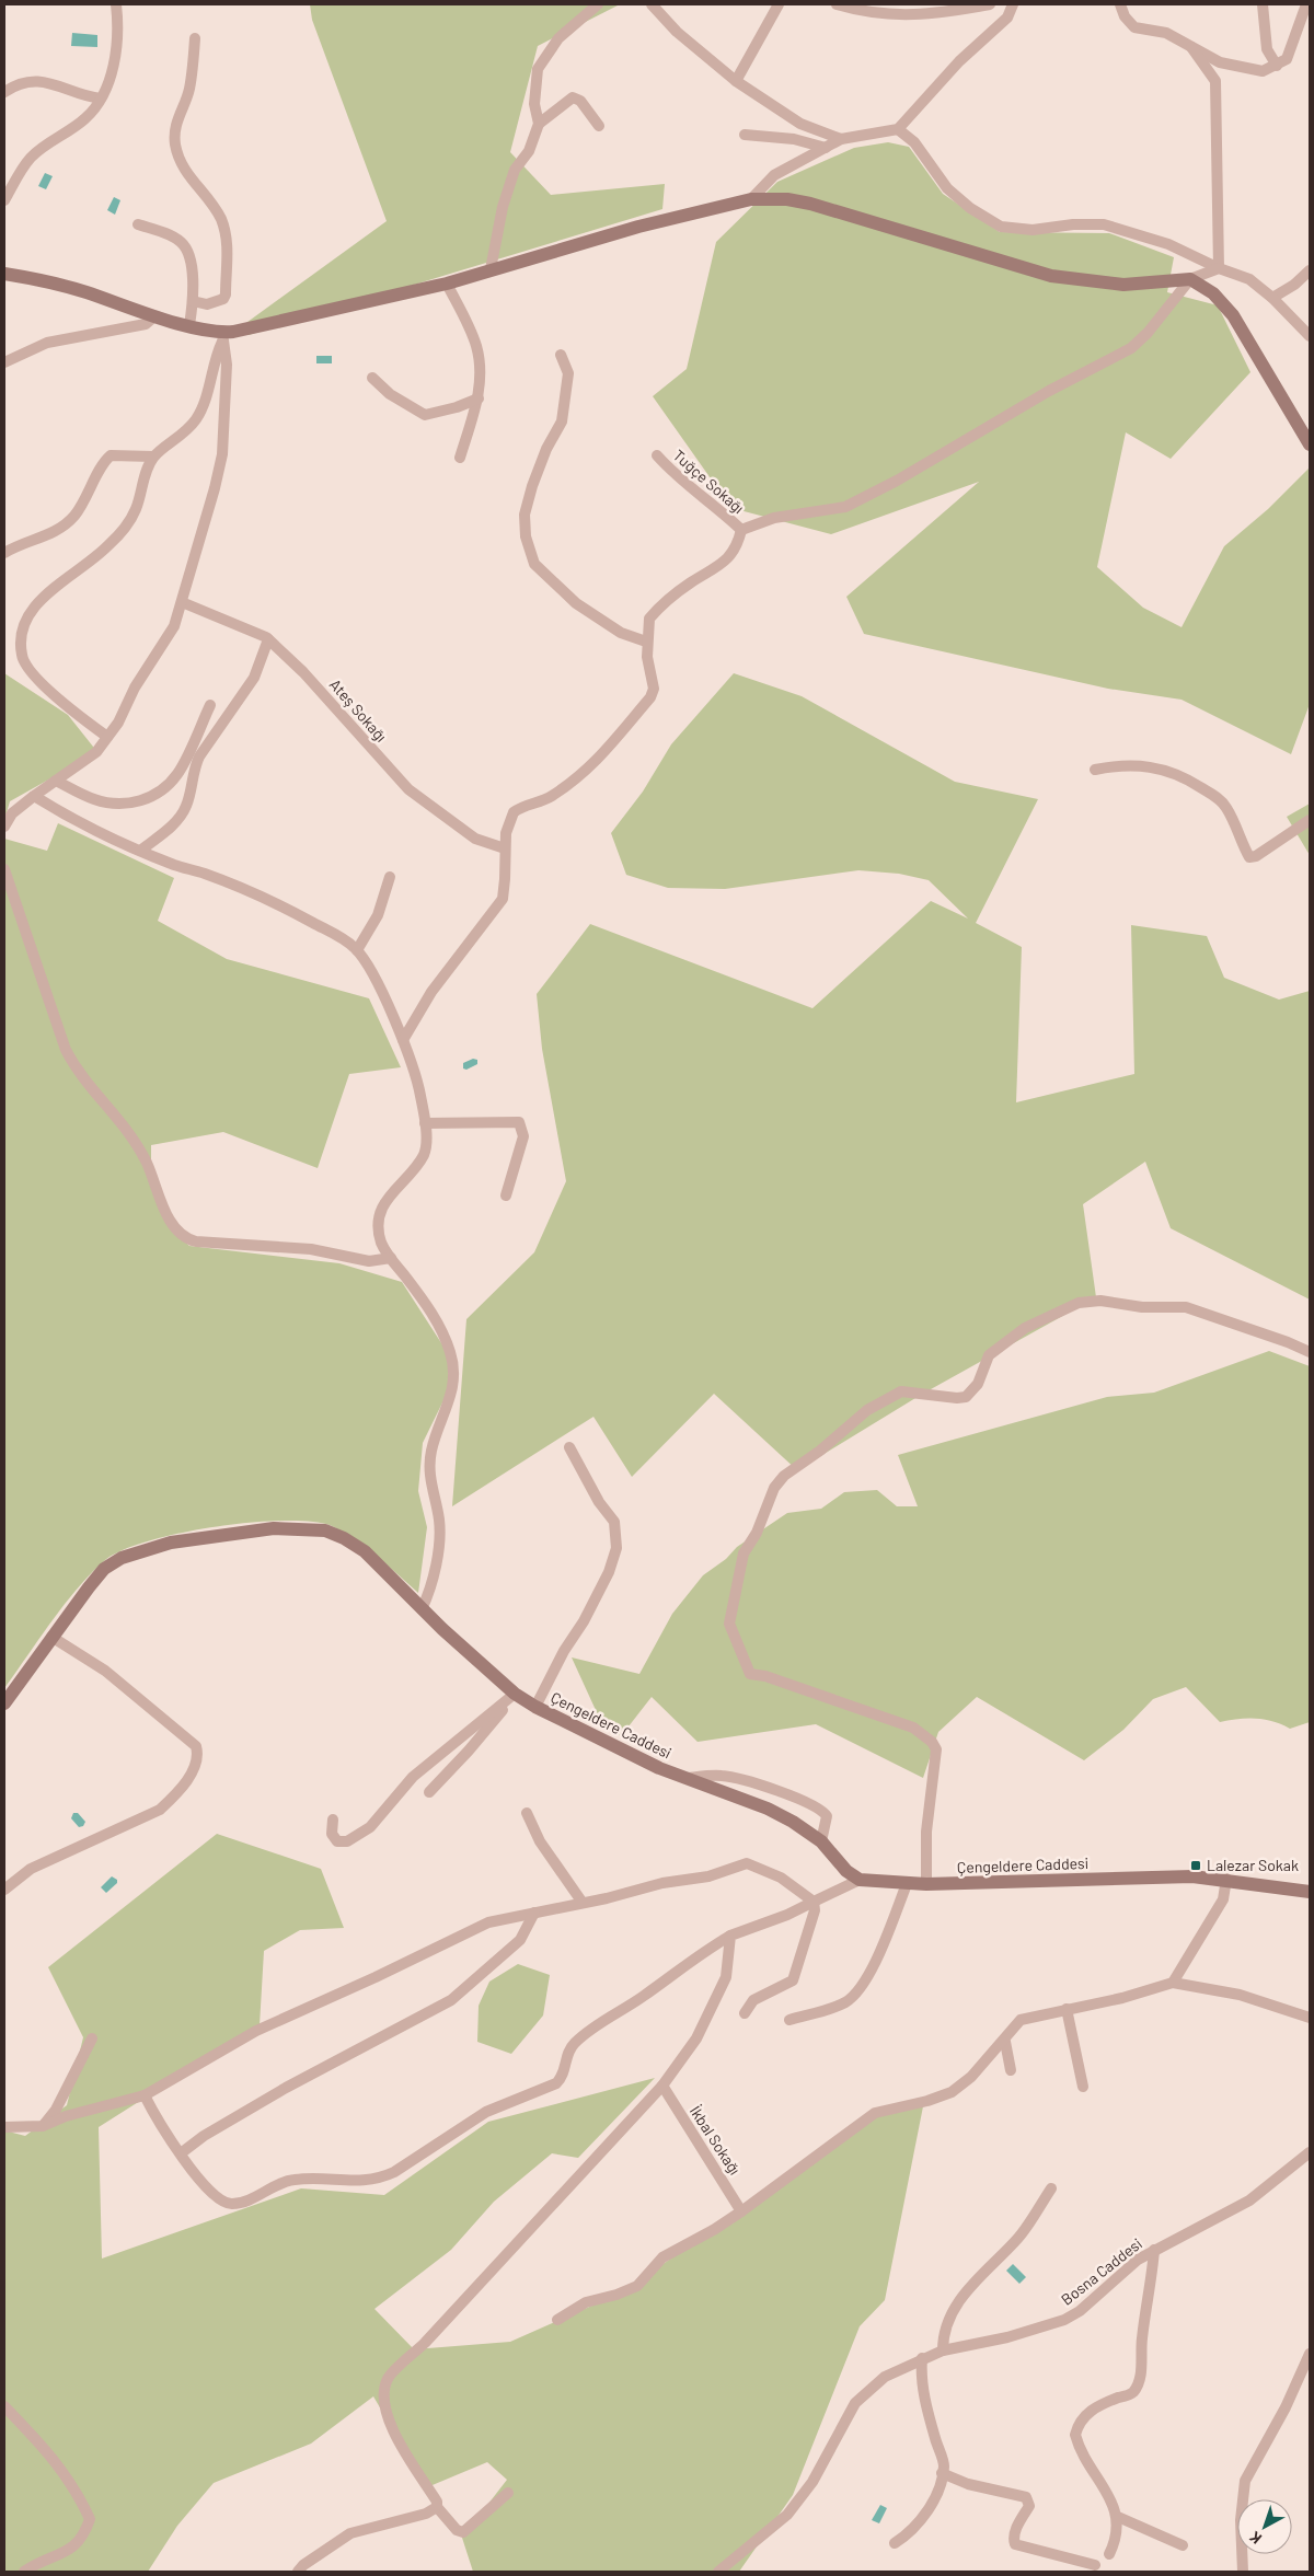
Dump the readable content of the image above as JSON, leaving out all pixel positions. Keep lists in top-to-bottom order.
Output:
{
  "streets": {
    "main road": ["Çengeldere Caddesi"],
    "street": [
      "Tuğçe Sokağı",
      "Ateş Sokağı",
      "İkbal Sokağı",
      "Bosna Caddesi"
    ]
  },
  "places": {
    "transit": ["Lalezar Sokak"]
  },
  "north": "bottom left"
}
